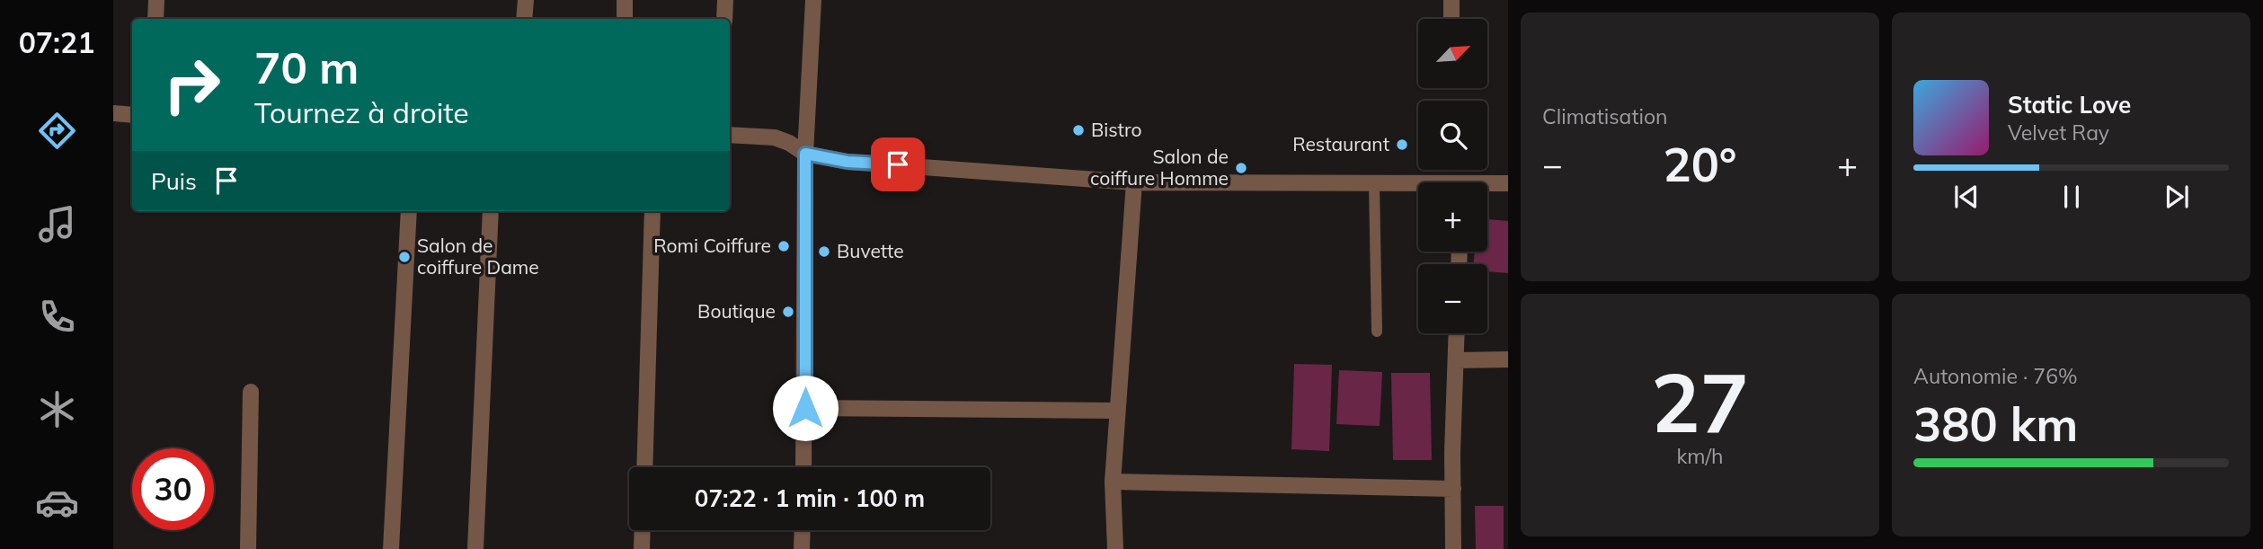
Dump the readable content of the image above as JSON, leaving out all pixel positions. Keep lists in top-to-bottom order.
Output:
{
  "places": [
    "Bistro",
    "Restaurant",
    "Salon de coiffure Homme",
    "Romi Coiffure",
    "Buvette",
    "Salon de coiffure Dame",
    "Boutique"
  ],
  "north": "top right",
  "page": {
    "tabs": "07:21",
    "tile": [
      "Climatisation",
      ["27", "km/h"],
      ["Autonomie · 76%", "380 km"]
    ],
    "map_buttons": ["+", "−"],
    "turn": ["70 m", "Tournez à droite"],
    "song": ["Static Love", "Velvet Ray"],
    "heat": ["−", "20°", "+"],
    "then": "Puis",
    "limit": "30",
    "trip": "07:22 · 1 min · 100 m"
  }
}
